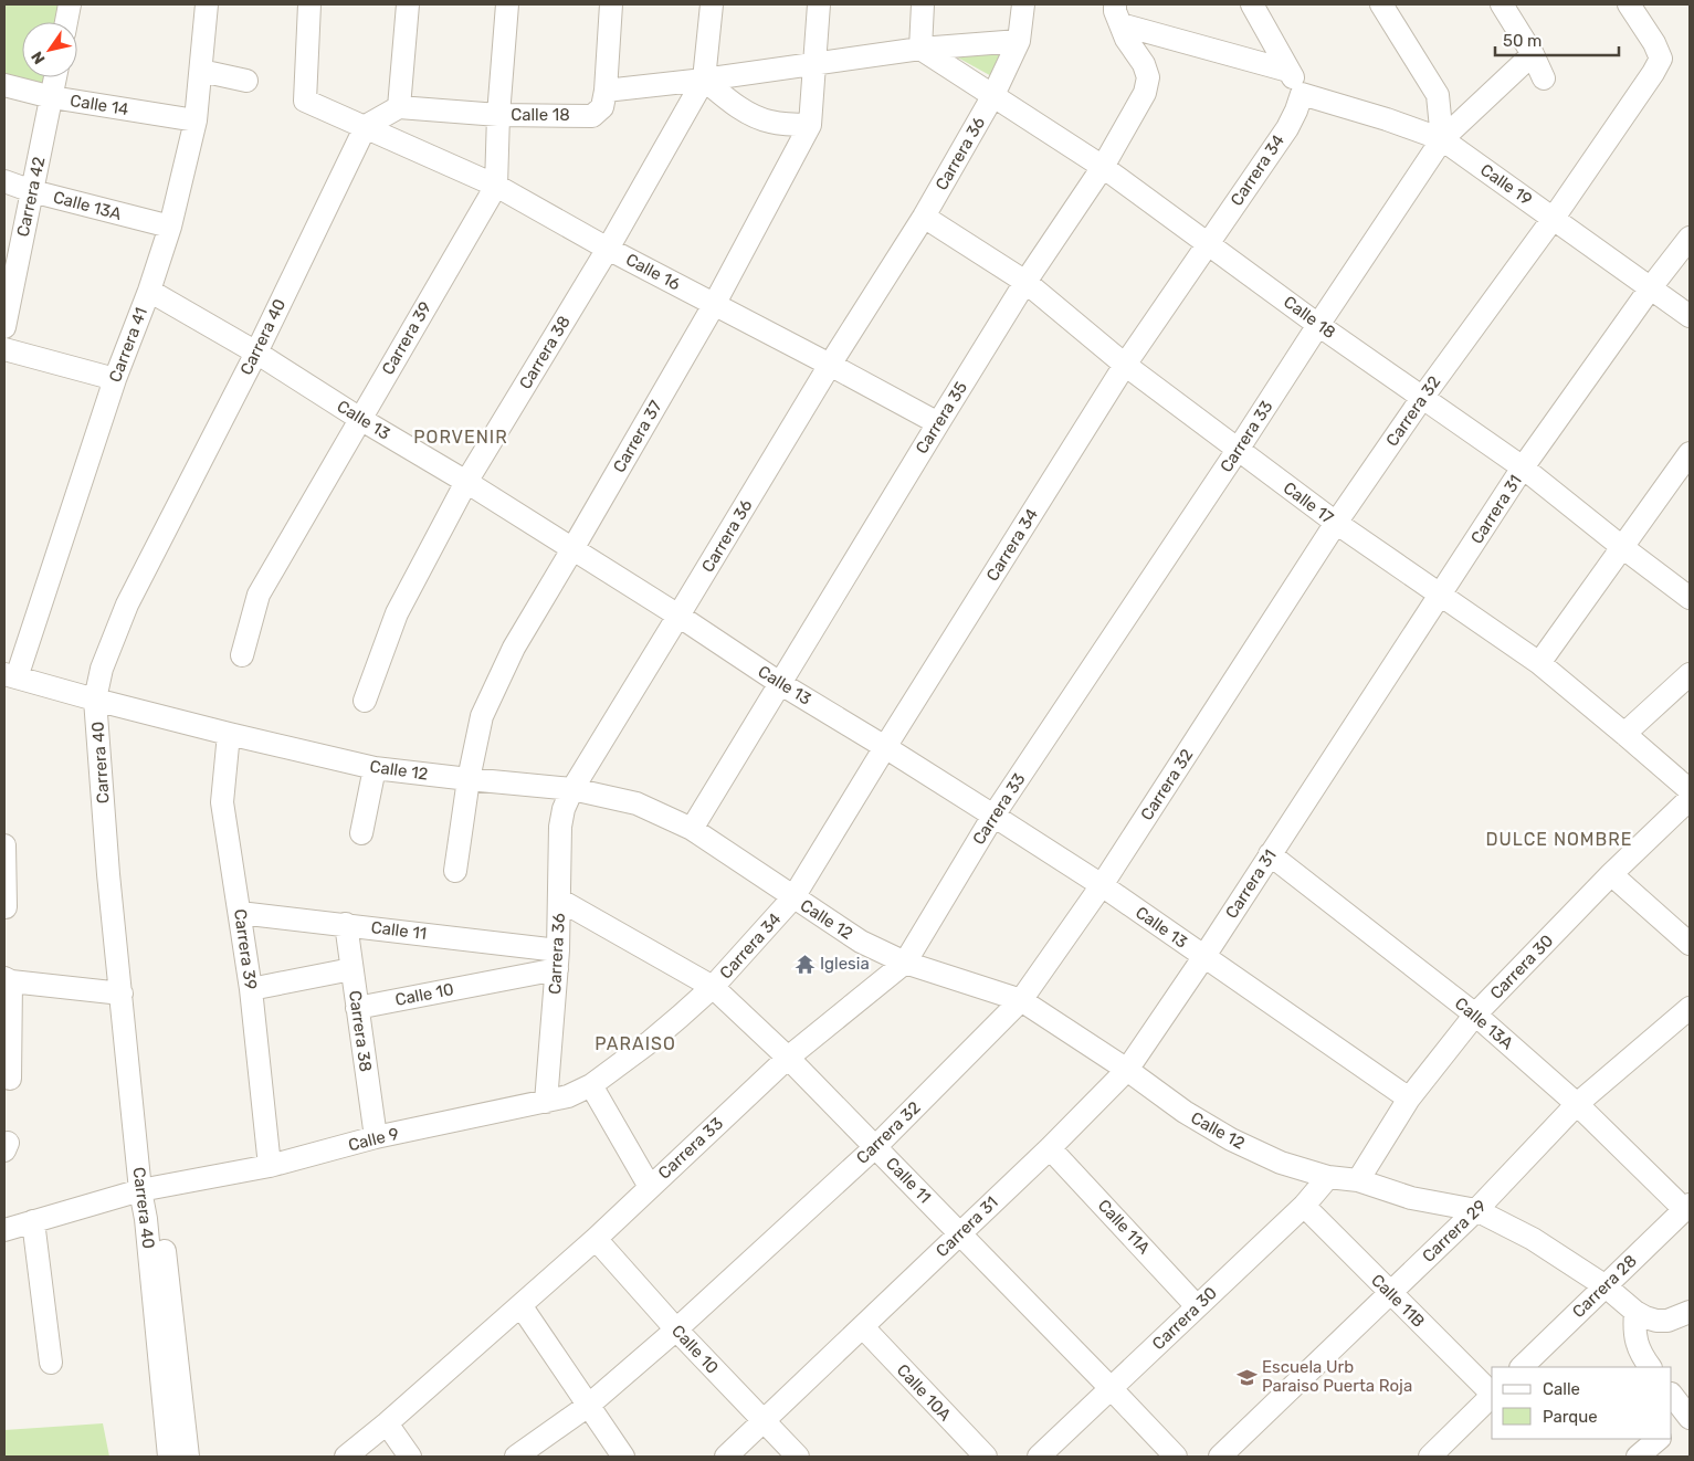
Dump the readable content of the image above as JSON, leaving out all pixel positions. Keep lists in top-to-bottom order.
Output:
{
  "streets": {
    "street": [
      "Calle 14",
      "Calle 18",
      "Carrera 36",
      "Carrera 34",
      "Calle 19",
      "Carrera 42",
      "Calle 13A",
      "Calle 16",
      "Carrera 40",
      "Carrera 39",
      "Carrera 41",
      "Carrera 38",
      "Carrera 32",
      "Carrera 35",
      "Calle 13",
      "Carrera 37",
      "Carrera 33",
      "Calle 17",
      "Carrera 31",
      "Calle 12",
      "Calle 11",
      "Carrera 30",
      "Calle 10",
      "Calle 9",
      "Calle 11A",
      "Carrera 29",
      "Carrera 28",
      "Calle 11B",
      "Calle 10A"
    ]
  },
  "crossings": [
    ["Calle 14", "Carrera 42"],
    ["Calle 14", "Carrera 41"],
    ["Calle 18", "Carrera 36"],
    ["Calle 18", "Carrera 34"],
    ["Calle 18", "Carrera 39"],
    ["Calle 18", "Carrera 32"],
    ["Calle 18", "Carrera 35"],
    ["Calle 18", "Carrera 33"],
    ["Calle 18", "Carrera 31"],
    ["Carrera 36", "Calle 16"],
    ["Carrera 36", "Calle 13"],
    ["Carrera 36", "Calle 17"],
    ["Carrera 36", "Calle 12"],
    ["Carrera 36", "Calle 11"],
    ["Carrera 36", "Calle 10"],
    ["Carrera 36", "Calle 9"],
    ["Carrera 34", "Calle 19"],
    ["Carrera 34", "Calle 13"],
    ["Carrera 34", "Calle 17"],
    ["Carrera 34", "Calle 12"],
    ["Carrera 34", "Calle 11"],
    ["Carrera 34", "Calle 9"],
    ["Calle 19", "Carrera 32"],
    ["Calle 19", "Carrera 33"],
    ["Calle 19", "Carrera 31"],
    ["Carrera 42", "Calle 13A"],
    ["Calle 13A", "Carrera 41"],
    ["Calle 13A", "Carrera 31"],
    ["Calle 13A", "Carrera 30"],
    ["Calle 13A", "Carrera 29"],
    ["Calle 13A", "Carrera 28"],
    ["Calle 16", "Carrera 40"],
    ["Calle 16", "Carrera 39"],
    ["Calle 16", "Carrera 38"],
    ["Calle 16", "Carrera 35"],
    ["Calle 16", "Carrera 37"],
    ["Carrera 40", "Calle 13"],
    ["Carrera 40", "Calle 12"],
    ["Carrera 40", "Calle 9"],
    ["Carrera 39", "Calle 13"],
    ["Carrera 39", "Calle 12"],
    ["Carrera 39", "Calle 11"],
    ["Carrera 39", "Calle 9"],
    ["Carrera 41", "Calle 13"],
    ["Carrera 41", "Calle 12"],
    ["Carrera 38", "Calle 13"],
    ["Carrera 38", "Calle 11"],
    ["Carrera 38", "Calle 10"],
    ["Carrera 38", "Calle 9"],
    ["Carrera 32", "Calle 13"],
    ["Carrera 32", "Calle 17"],
    ["Carrera 32", "Calle 12"],
    ["Carrera 32", "Calle 11"],
    ["Carrera 32", "Calle 10"],
    ["Carrera 35", "Calle 13"],
    ["Carrera 35", "Calle 17"],
    ["Carrera 35", "Calle 12"],
    ["Calle 13", "Carrera 37"],
    ["Calle 13", "Carrera 33"],
    ["Calle 13", "Carrera 31"],
    ["Calle 13", "Carrera 30"],
    ["Carrera 37", "Calle 12"],
    ["Carrera 33", "Calle 17"],
    ["Carrera 33", "Calle 12"],
    ["Carrera 33", "Calle 11"],
    ["Carrera 33", "Calle 10"],
    ["Calle 17", "Carrera 31"],
    ["Carrera 31", "Calle 12"],
    ["Carrera 31", "Calle 11"],
    ["Carrera 31", "Calle 10"],
    ["Carrera 31", "Calle 11A"],
    ["Carrera 31", "Calle 10A"],
    ["Calle 12", "Carrera 30"],
    ["Calle 12", "Carrera 29"],
    ["Calle 12", "Carrera 28"],
    ["Calle 11", "Carrera 30"],
    ["Calle 11", "Calle 10"],
    ["Calle 11", "Calle 9"],
    ["Carrera 30", "Calle 11A"],
    ["Carrera 30", "Calle 11B"],
    ["Carrera 29", "Calle 11B"]
  ],
  "districts": ["PORVENIR", "DULCE NOMBRE", "PARAISO"],
  "places": {
    "temple": ["Iglesia"],
    "school or university": ["Escuela Urb Paraiso Puerta Roja"]
  },
  "legend": ["Calle", "Parque"],
  "scale_bar": "50 m",
  "north": "bottom left"
}
